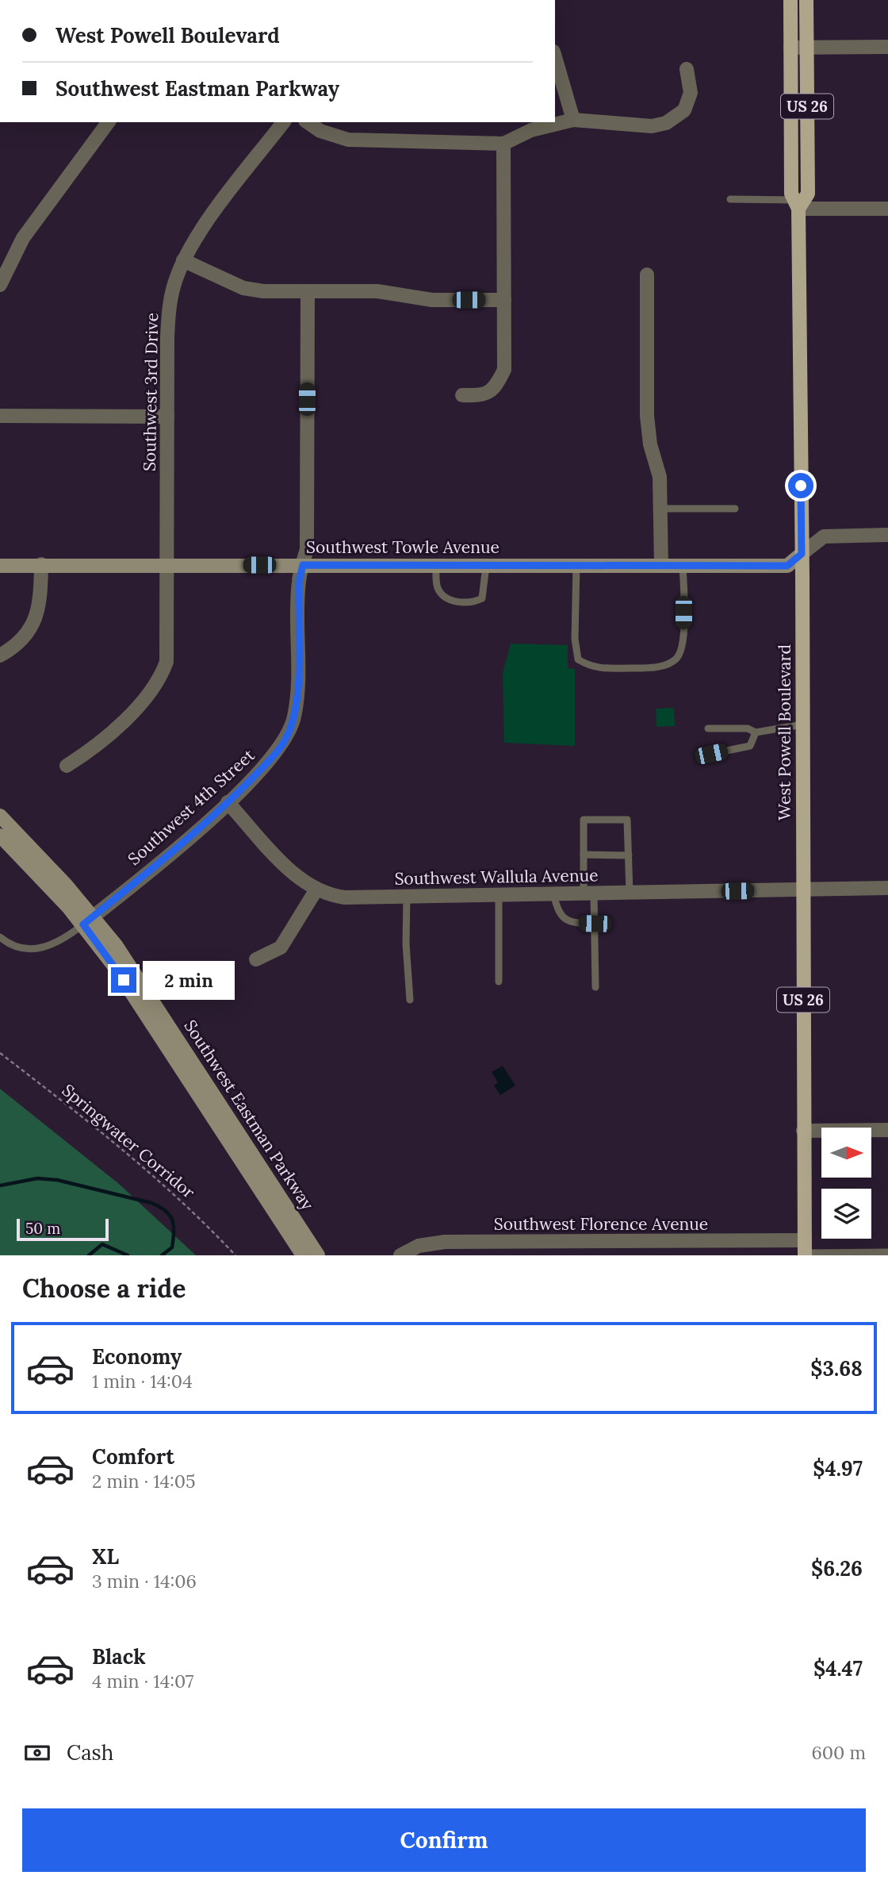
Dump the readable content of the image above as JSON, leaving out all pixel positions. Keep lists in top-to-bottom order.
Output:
{
  "streets": {
    "main road": [
      "US 26",
      "Southwest Towle Avenue",
      "West Powell Boulevard",
      "Southwest Eastman Parkway"
    ],
    "street": [
      "Southwest 3rd Drive",
      "Southwest 4th Street",
      "Southwest Wallula Avenue",
      "Southwest Florence Avenue"
    ],
    "path": ["Springwater Corridor"]
  },
  "crossings": [
    ["Southwest 3rd Drive", "Southwest Towle Avenue"],
    ["Southwest Towle Avenue", "West Powell Boulevard"],
    ["Southwest Towle Avenue", "Southwest 4th Street"],
    ["West Powell Boulevard", "Southwest Wallula Avenue"],
    ["West Powell Boulevard", "Southwest Florence Avenue"],
    ["Southwest 4th Street", "Southwest Wallula Avenue"],
    ["Southwest 4th Street", "Southwest Eastman Parkway"]
  ],
  "scale_bar": "50 m",
  "north": "right",
  "page": {
    "banner": ["West Powell Boulevard", "Southwest Eastman Parkway"],
    "bubble": "2 min",
    "scale": "50 m",
    "heading": "Choose a ride",
    "list": [
      {
        "name": "Economy",
        "note": "1 min · 14:04",
        "value": "$3.68"
      },
      {
        "name": "Comfort",
        "note": "2 min · 14:05",
        "value": "$4.97"
      },
      {
        "name": "XL",
        "note": "3 min · 14:06",
        "value": "$6.26"
      },
      {
        "name": "Black",
        "note": "4 min · 14:07",
        "value": "$4.47"
      }
    ],
    "pay": ["Cash", "600 m"],
    "buttons": "Confirm"
  }
}
